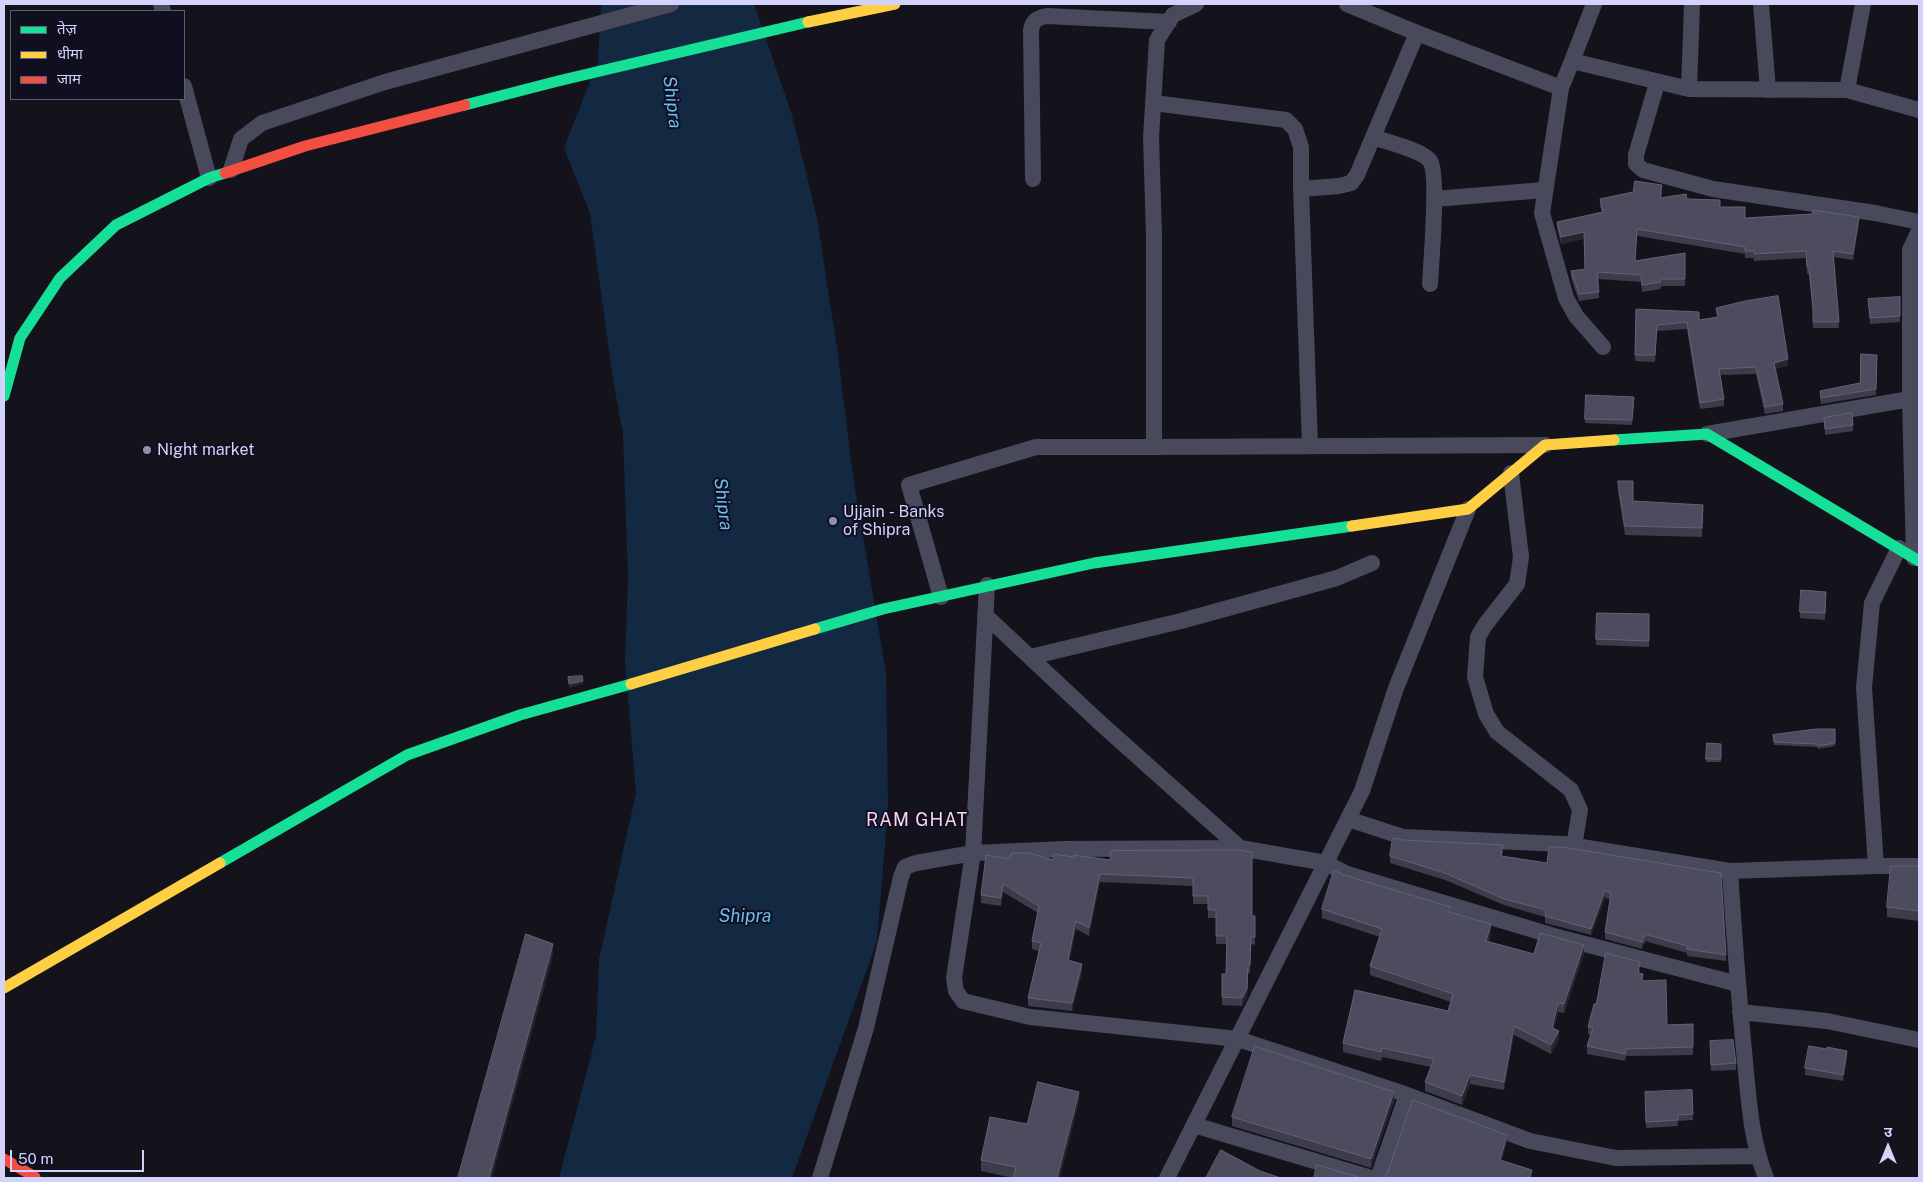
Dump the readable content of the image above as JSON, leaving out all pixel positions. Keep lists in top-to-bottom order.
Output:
{
  "districts": ["RAM GHAT"],
  "water": ["Shipra"],
  "places": ["Night market", "Ujjain - Banks of Shipra"],
  "legend": ["तेज़", "धीमा", "जाम"],
  "scale_bar": "50 m",
  "north": "top"
}
